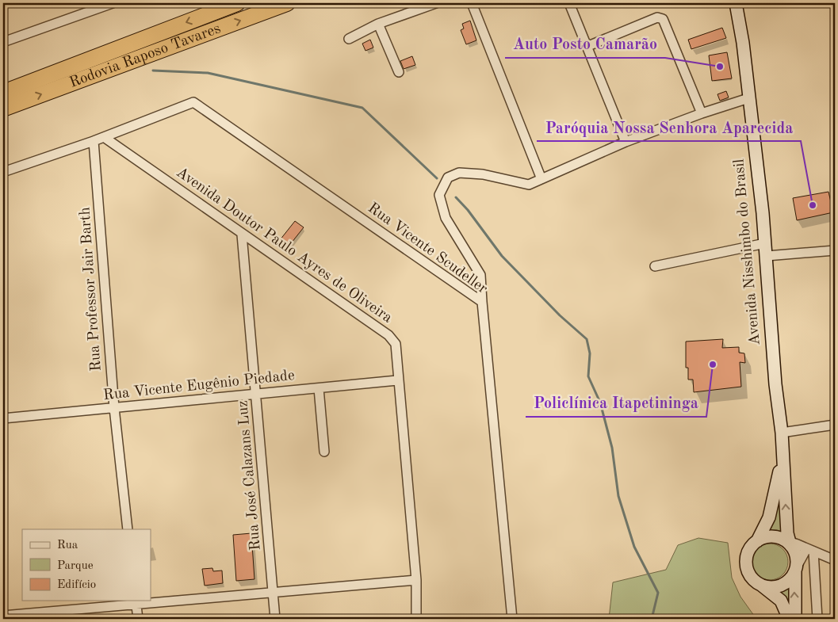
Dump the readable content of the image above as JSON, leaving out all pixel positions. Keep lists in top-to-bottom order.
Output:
{
  "streets": {
    "highway": ["Rodovia Raposo Tavares"],
    "main road": ["Avenida Nisshimbo do Brasil"],
    "street": [
      "Avenida Doutor Paulo Ayres de Oliveira",
      "Rua Vicente Scudeller",
      "Rua Professor Jair Barth",
      "Rua Vicente Eugênio Piedade",
      "Rua José Calazans Luz"
    ]
  },
  "crossings": [
    ["Avenida Doutor Paulo Ayres de Oliveira", "Rua Vicente Scudeller"],
    ["Avenida Doutor Paulo Ayres de Oliveira", "Rua Vicente Eugênio Piedade"],
    ["Avenida Doutor Paulo Ayres de Oliveira", "Rua José Calazans Luz"],
    ["Rua Professor Jair Barth", "Rua Vicente Eugênio Piedade"],
    ["Rua Vicente Eugênio Piedade", "Rua José Calazans Luz"]
  ],
  "places": ["Auto Posto Camarão", "Paróquia Nossa Senhora Aparecida", "Policlínica Itapetininga"],
  "legend": ["Rua", "Parque", "Edifício"]
}
